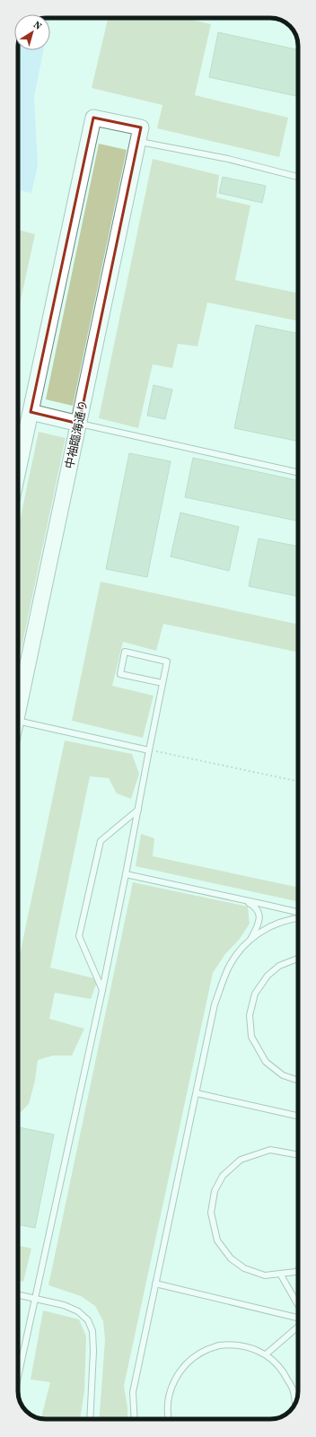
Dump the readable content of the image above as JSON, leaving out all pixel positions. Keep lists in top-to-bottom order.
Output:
{
  "streets": {
    "street": ["中袖臨海通り"]
  },
  "north": "top right"
}
